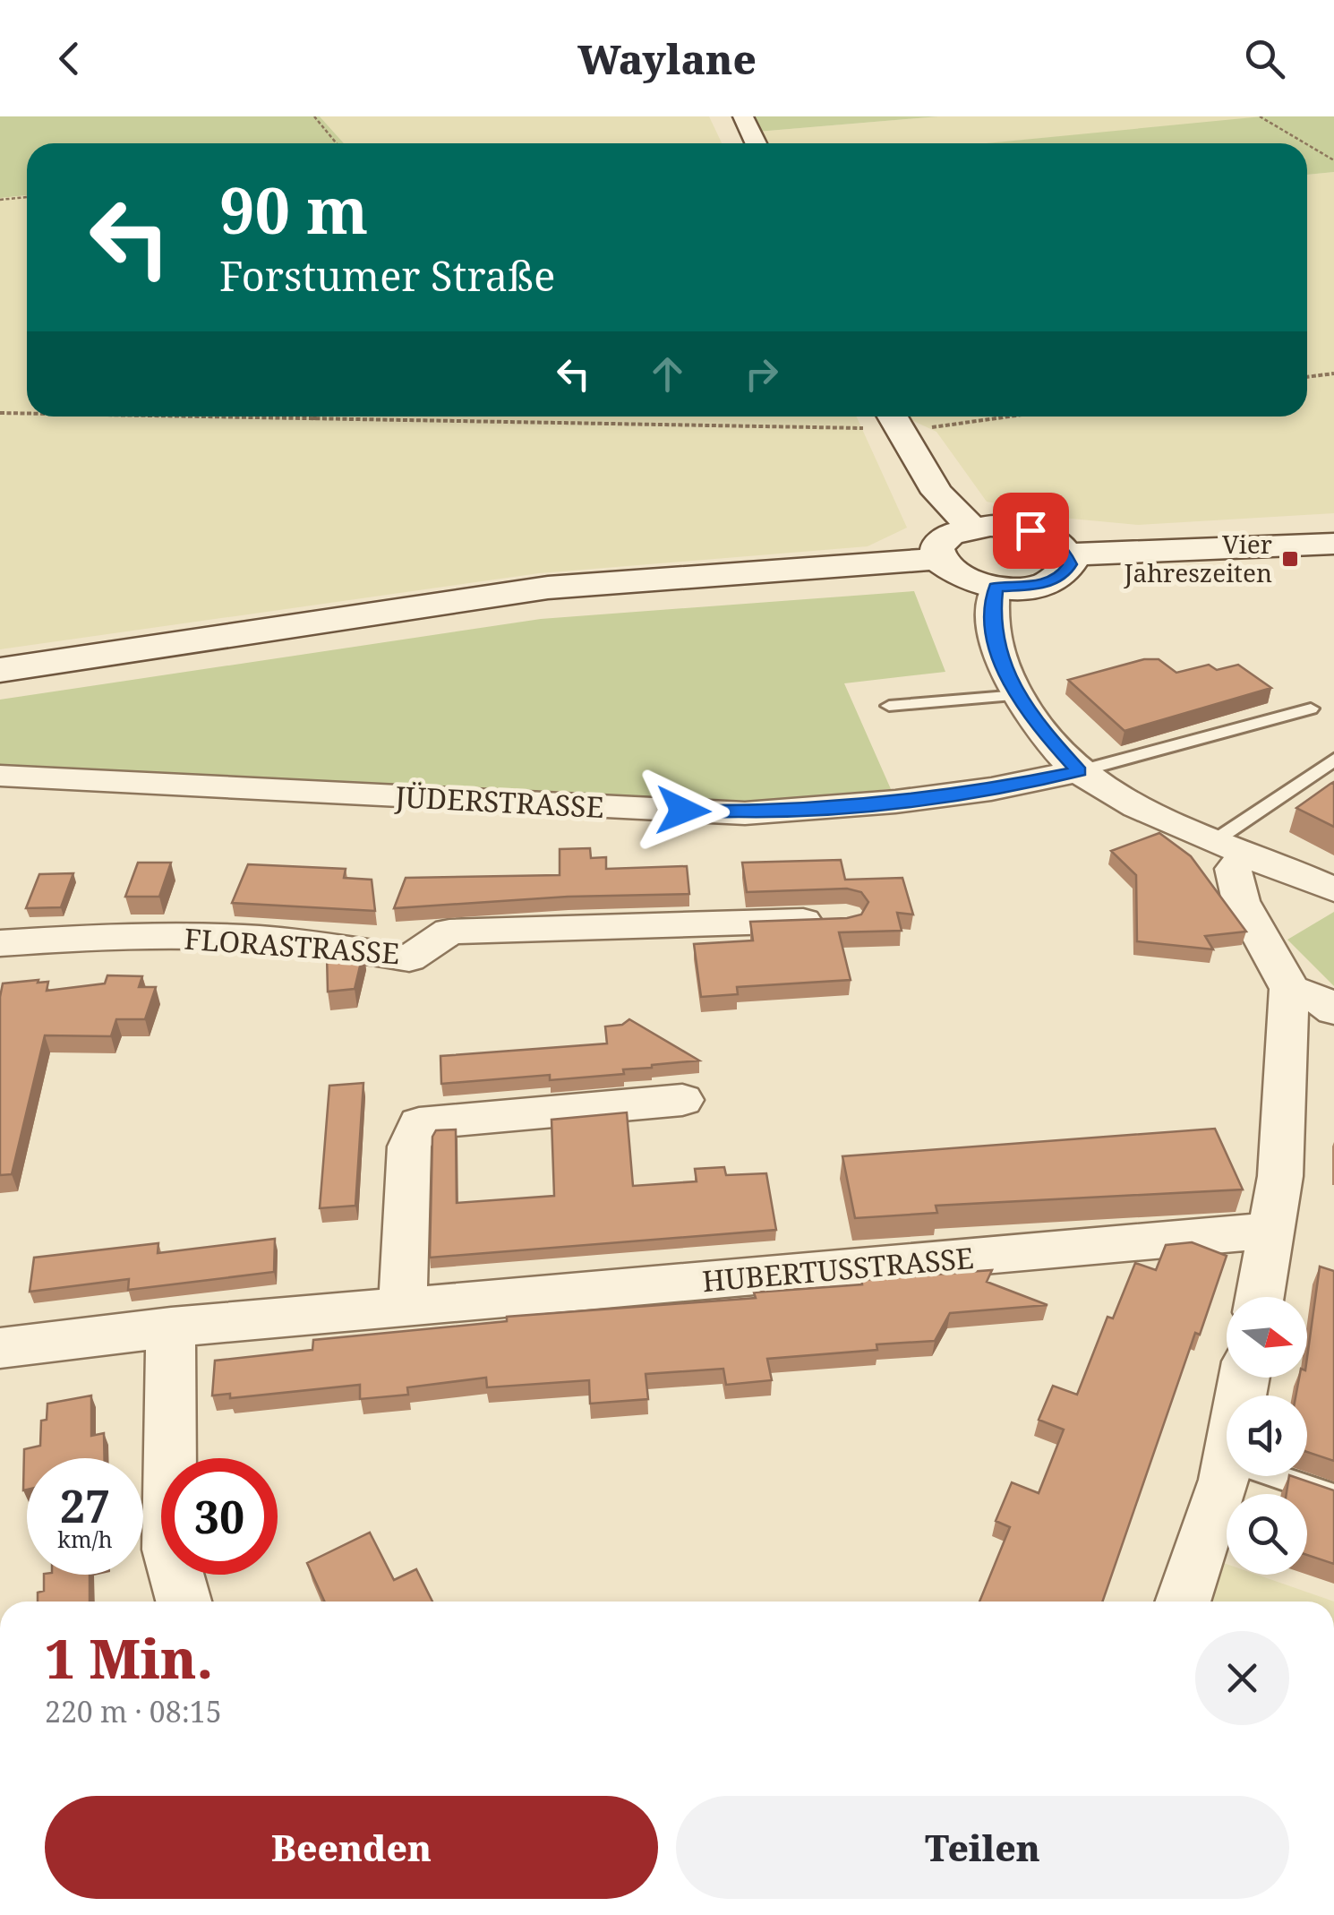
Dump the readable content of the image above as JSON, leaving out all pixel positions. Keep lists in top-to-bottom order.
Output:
{
  "streets": {
    "street": ["JÜDERSTRASSE", "FLORASTRASSE", "HUBERTUSSTRASSE"]
  },
  "places": {
    "transit": ["Vier Jahreszeiten"]
  },
  "north": "right",
  "page": {
    "header": "Waylane",
    "turn": ["90 m", "Forstumer Straße"],
    "speed": "27 km/h",
    "limit": "30",
    "heading": ["1 Min.", "220 m · 08:15"],
    "buttons": ["Beenden", "Teilen"]
  }
}
